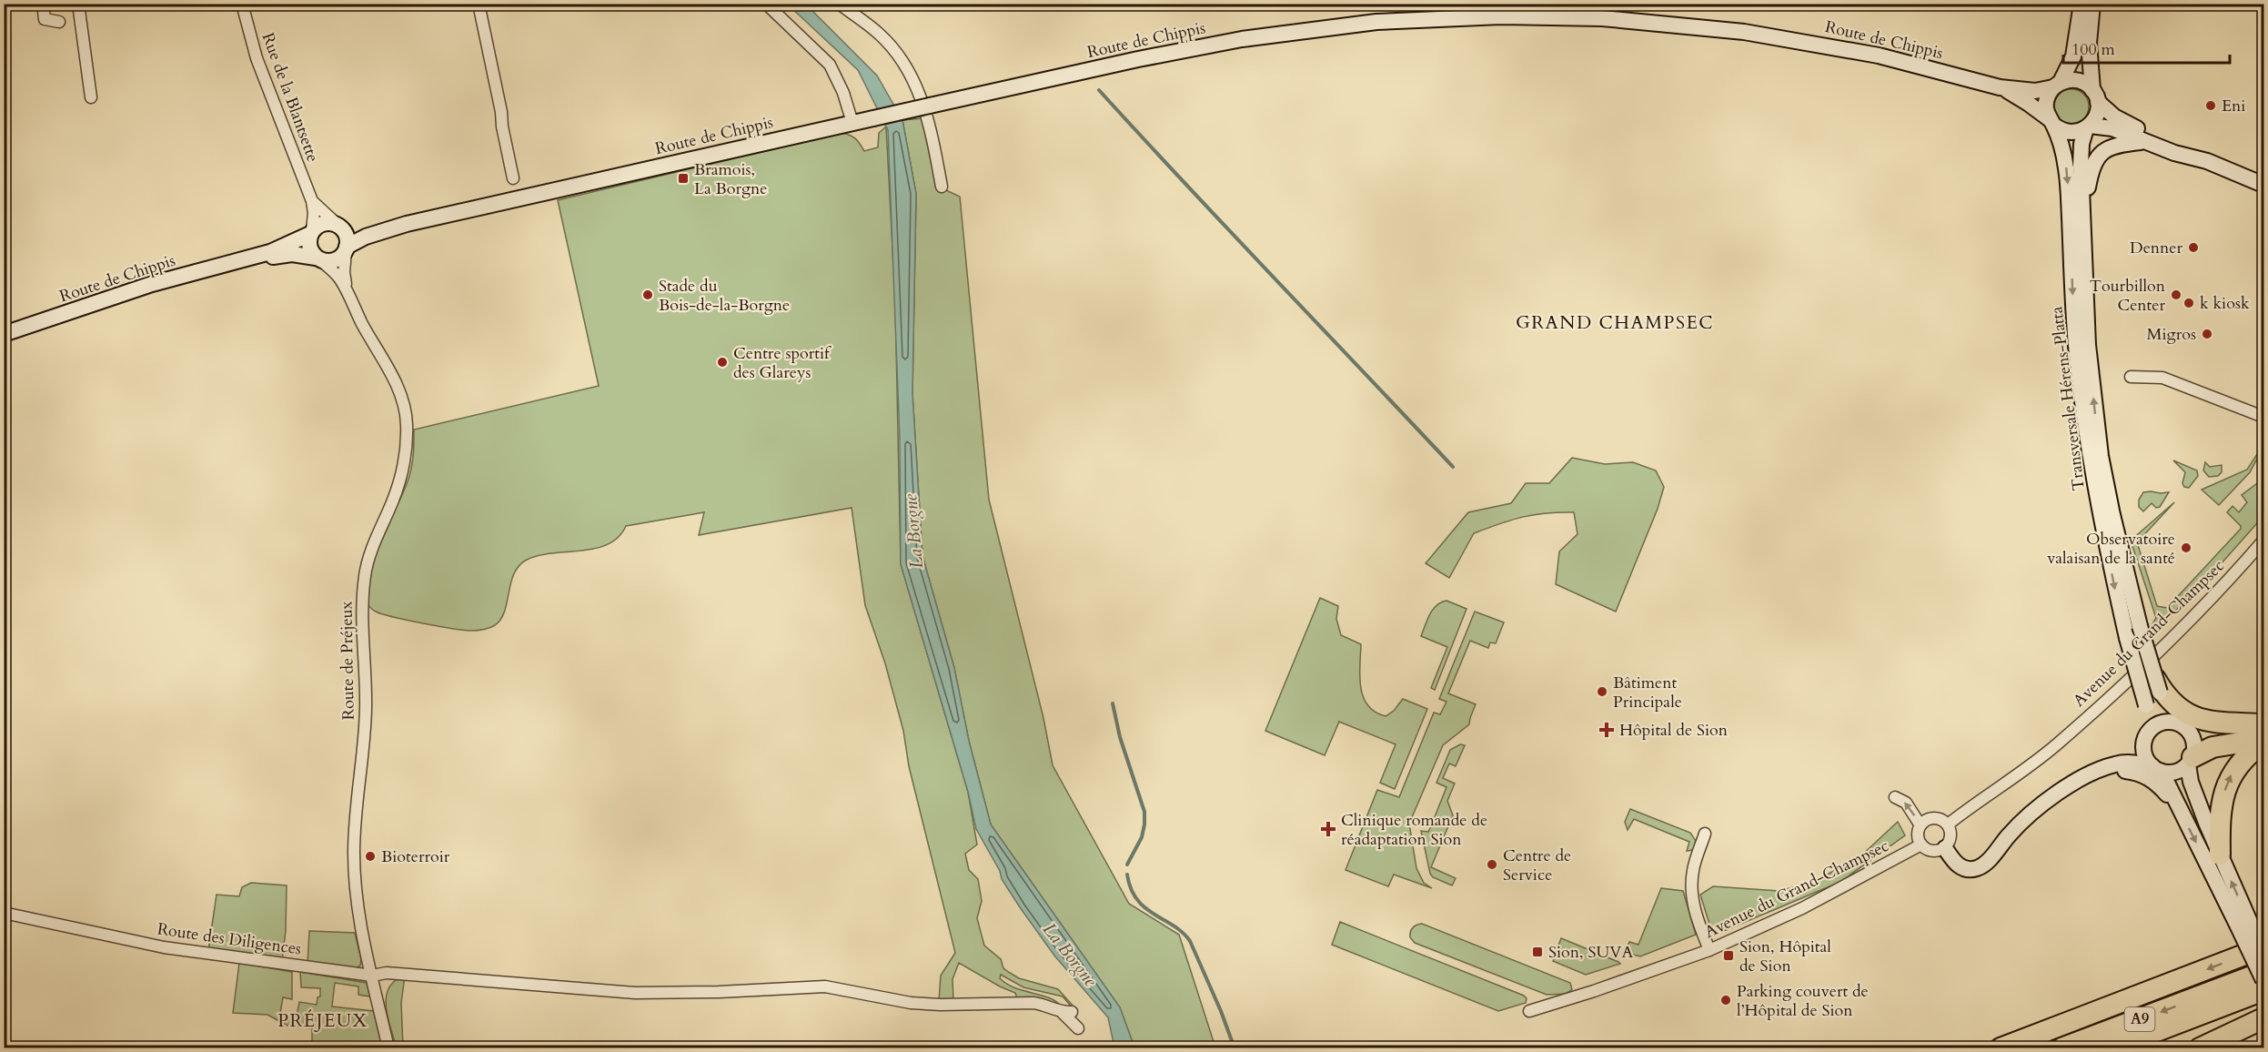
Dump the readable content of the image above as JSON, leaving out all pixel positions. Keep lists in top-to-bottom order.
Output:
{
  "streets": {
    "highway": ["A9"],
    "street": [
      "Route de Chippis",
      "Rue de la Blantsette",
      "Transversale Hérens-Platta",
      "Avenue du Grand-Champsec",
      "Route de Préjeux",
      "Route des Diligences"
    ]
  },
  "crossings": [
    ["Route de Chippis", "Rue de la Blantsette"],
    ["Route de Chippis", "Transversale Hérens-Platta"],
    ["Route de Chippis", "Route de Préjeux"],
    ["Rue de la Blantsette", "Route de Préjeux"],
    ["Route de Préjeux", "Route des Diligences"]
  ],
  "districts": ["GRAND CHAMPSEC", "PRÉJEUX"],
  "water": ["La Borgne"],
  "places": {
    "other": [
      "Eni",
      "Denner",
      "Stade du Bois-de-la-Borgne",
      "Tourbillon Center",
      "k kiosk",
      "Migros",
      "Centre sportif des Glareys",
      "Observatoire valaisan de la santé",
      "Bâtiment Principale",
      "Bioterroir",
      "Centre de Service",
      "Parking couvert de l’Hôpital de Sion"
    ],
    "transit": ["Bramois, La Borgne", "Sion, SUVA", "Sion, Hôpital de Sion"],
    "health": ["Hôpital de Sion", "Clinique romande de réadaptation Sion"]
  },
  "scale_bar": "100 m"
}
